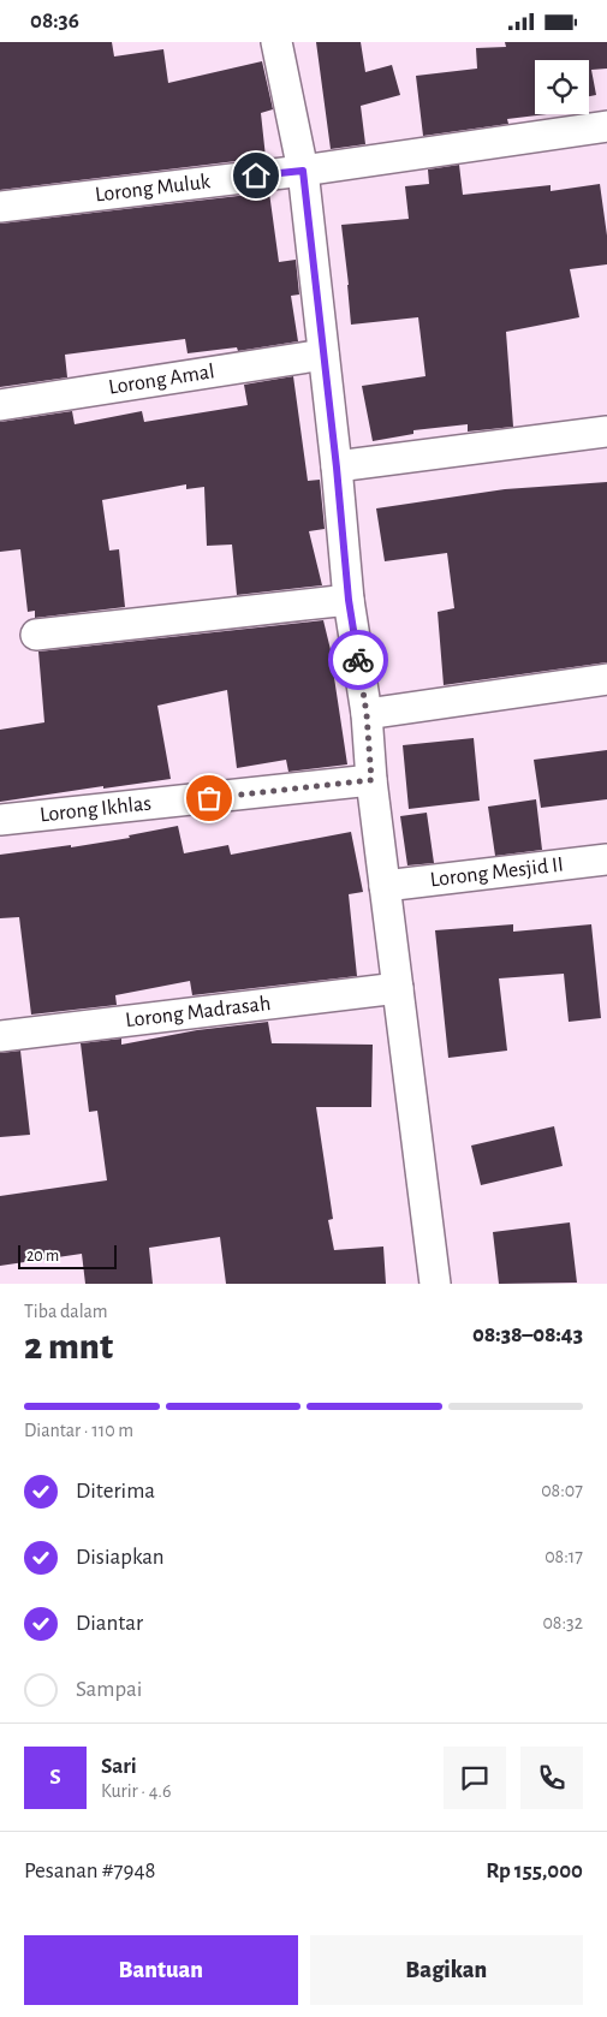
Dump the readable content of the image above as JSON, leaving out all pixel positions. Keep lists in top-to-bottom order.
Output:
{
  "streets": {
    "street": [
      "Lorong Muluk",
      "Lorong Amal",
      "Lorong Ikhlas",
      "Lorong Mesjid II",
      "Lorong Madrasah"
    ]
  },
  "scale_bar": "20 m",
  "page": {
    "status": "08:36",
    "scale": "20 m",
    "heading": ["2 mnt", "Tiba dalam", "08:38–08:43"],
    "panel": [
      "Sari",
      "Kurir · 4.6",
      "Pesanan #7948",
      "Rp 155,000"
    ],
    "bar": "Diantar · 110 m",
    "list": [
      ["Diterima", "08:07"],
      ["Disiapkan", "08:17"],
      ["Diantar", "08:32"],
      "Sampai"
    ],
    "round": "S",
    "buttons": ["Bantuan", "Bagikan"]
  }
}
